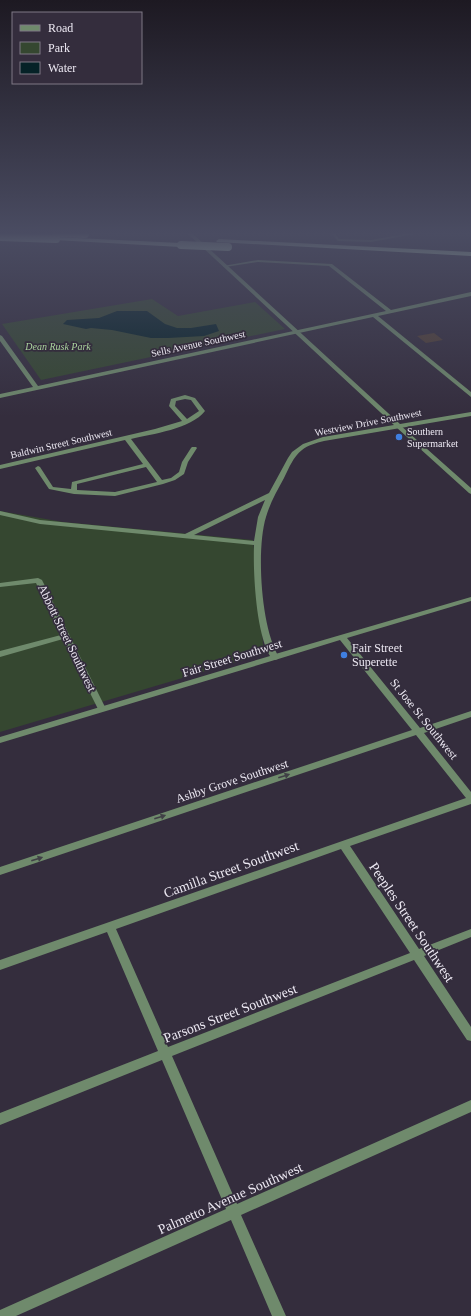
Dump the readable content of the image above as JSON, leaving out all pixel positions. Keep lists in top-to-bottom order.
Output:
{
  "streets": {
    "street": [
      "Sells Avenue Southwest",
      "Westview Drive Southwest",
      "Baldwin Street Southwest",
      "Abbott Street Southwest",
      "Fair Street Southwest",
      "St Jose St Southwest",
      "Ashby Grove Southwest",
      "Camilla Street Southwest",
      "Peeples Street Southwest",
      "Parsons Street Southwest",
      "Palmetto Avenue Southwest"
    ]
  },
  "crossings": [
    ["Westview Drive Southwest", "Fair Street Southwest"],
    ["Abbott Street Southwest", "Fair Street Southwest"],
    ["Fair Street Southwest", "St Jose St Southwest"],
    ["St Jose St Southwest", "Ashby Grove Southwest"],
    ["St Jose St Southwest", "Camilla Street Southwest"],
    ["Camilla Street Southwest", "Peeples Street Southwest"],
    ["Peeples Street Southwest", "Parsons Street Southwest"]
  ],
  "one_way": ["Ashby Grove Southwest"],
  "parks": ["Dean Rusk Park"],
  "places": ["Southern Supermarket", "Fair Street Superette"],
  "legend": ["Road", "Park", "Water"]
}
